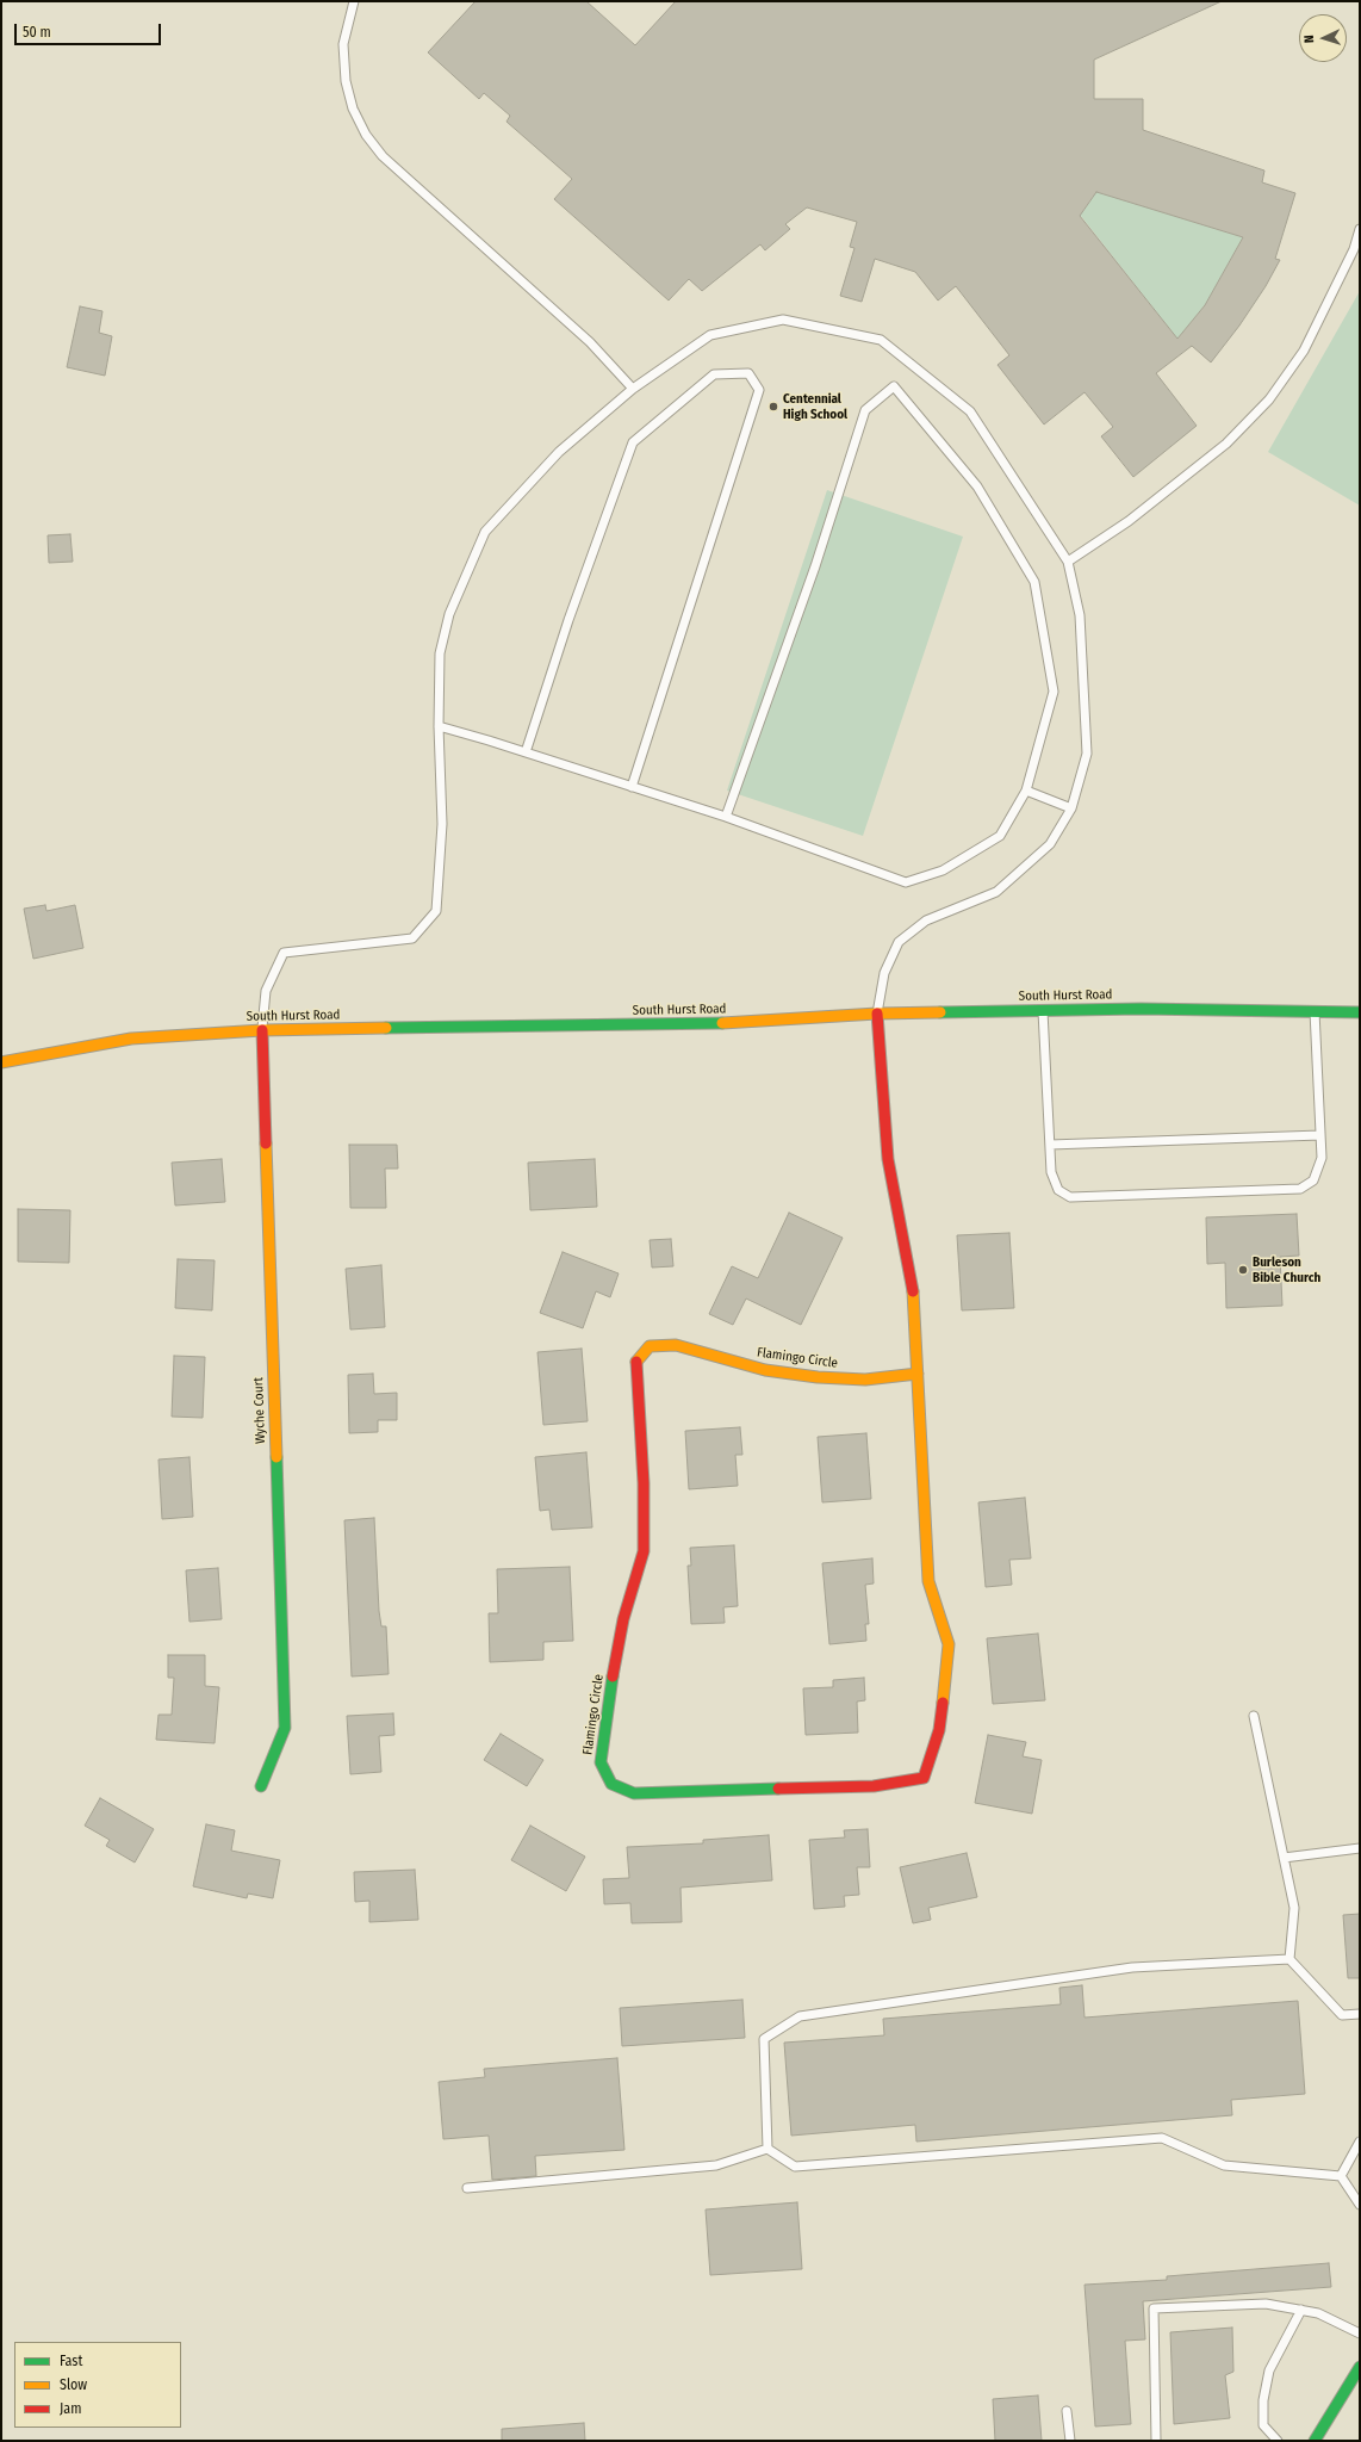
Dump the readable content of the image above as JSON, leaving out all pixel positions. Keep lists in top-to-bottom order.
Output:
{
  "streets": {
    "street": ["South Hurst Road", "Flamingo Circle", "Wyche Court"]
  },
  "crossings": [
    ["South Hurst Road", "Flamingo Circle"],
    ["South Hurst Road", "Wyche Court"]
  ],
  "places": ["Centennial High School", "Burleson Bible Church"],
  "legend": ["Fast", "Slow", "Jam"],
  "scale_bar": "50 m",
  "north": "left"
}
